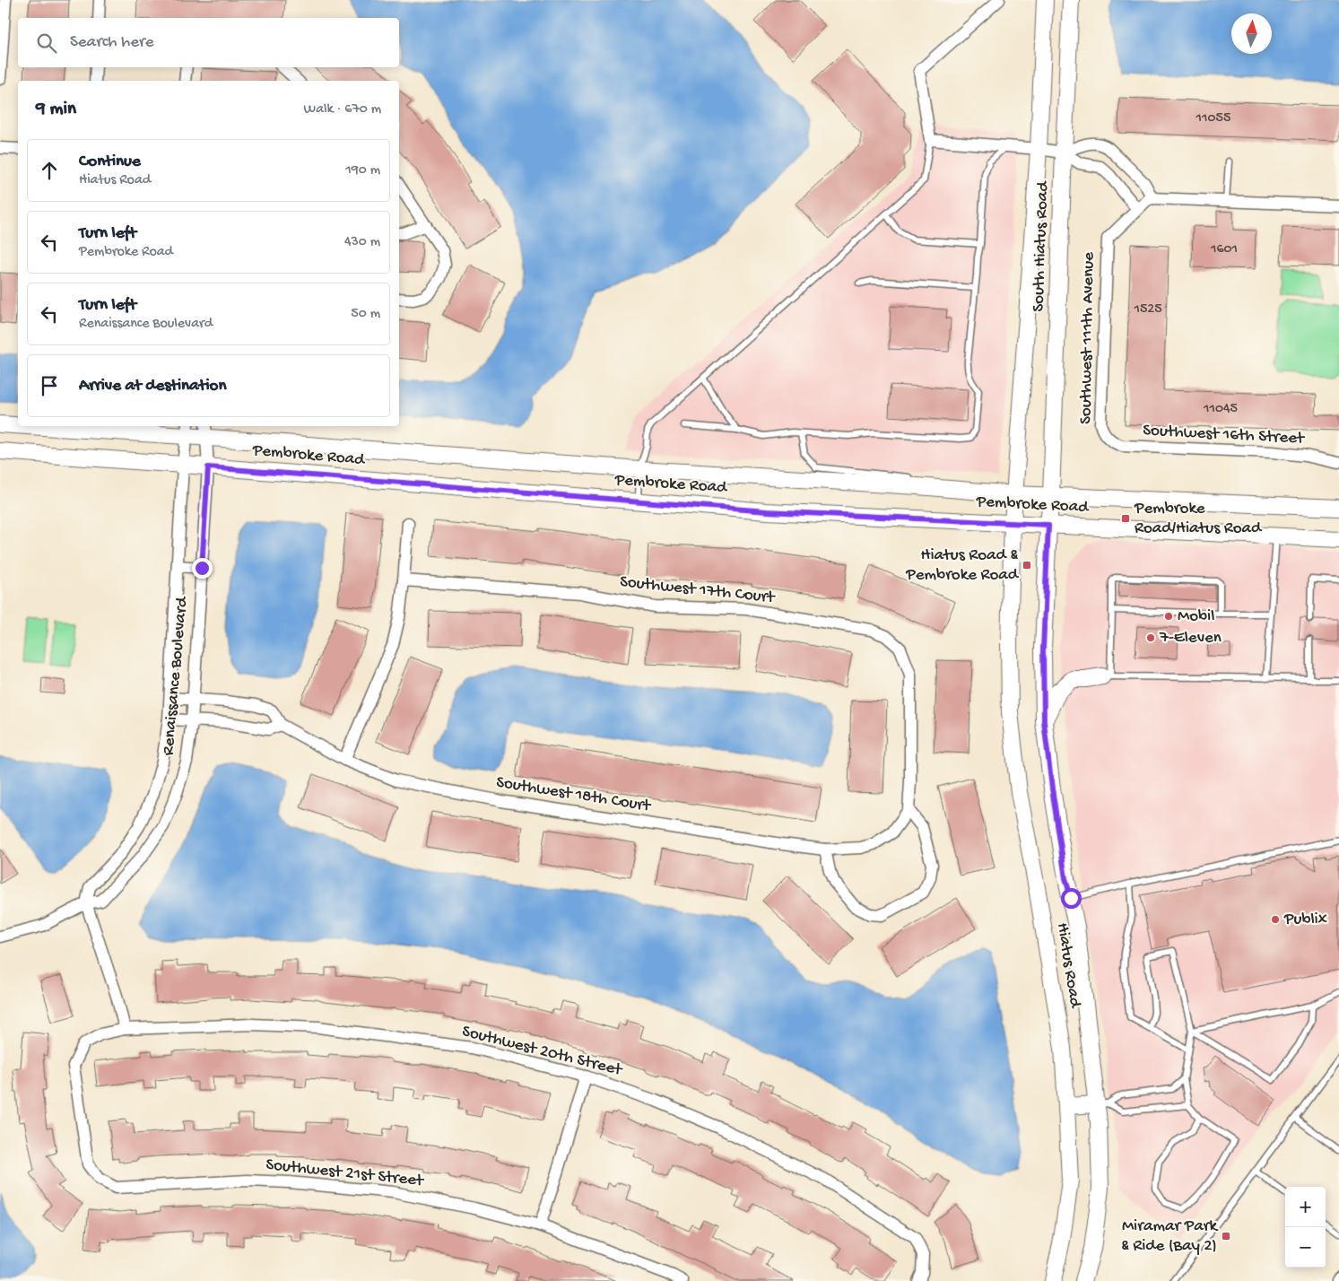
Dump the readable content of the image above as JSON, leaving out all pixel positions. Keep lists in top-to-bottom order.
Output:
{
  "streets": {
    "main road": ["South Hiatus Road", "Pembroke Road", "Hiatus Road"],
    "street": [
      "Southwest 111th Avenue",
      "Southwest 16th Street",
      "Southwest 17th Court",
      "Renaissance Boulevard",
      "Southwest 18th Court",
      "Southwest 20th Street",
      "Southwest 21st Street"
    ]
  },
  "crossings": [
    ["South Hiatus Road", "Pembroke Road"],
    ["South Hiatus Road", "Hiatus Road"],
    ["Southwest 111th Avenue", "Southwest 16th Street"],
    ["Pembroke Road", "Renaissance Boulevard"],
    ["Pembroke Road", "Hiatus Road"],
    ["Southwest 17th Court", "Southwest 18th Court"],
    ["Renaissance Boulevard", "Southwest 18th Court"],
    ["Southwest 20th Street", "Southwest 21st Street"]
  ],
  "places": {
    "transit": ["Pembroke Road/Hiatus Road", "Hiatus Road & Pembroke Road", "Miramar Park & Ride (Bay 2)"],
    "other": ["Mobil", "7-Eleven", "Publix"]
  },
  "house_numbers": [
    "11055",
    "1601",
    "1525",
    "11045"
  ],
  "north": "top",
  "page": {
    "search": "Search here",
    "heading": ["9 min", "Walk · 670 m"],
    "list": [
      ["Continue", "Hiatus Road", "190 m"],
      ["Turn left", "Pembroke Road", "430 m"],
      ["Turn left", "Renaissance Boulevard", "50 m"],
      "Arrive at destination"
    ],
    "map_buttons": ["+", "−"]
  }
}
